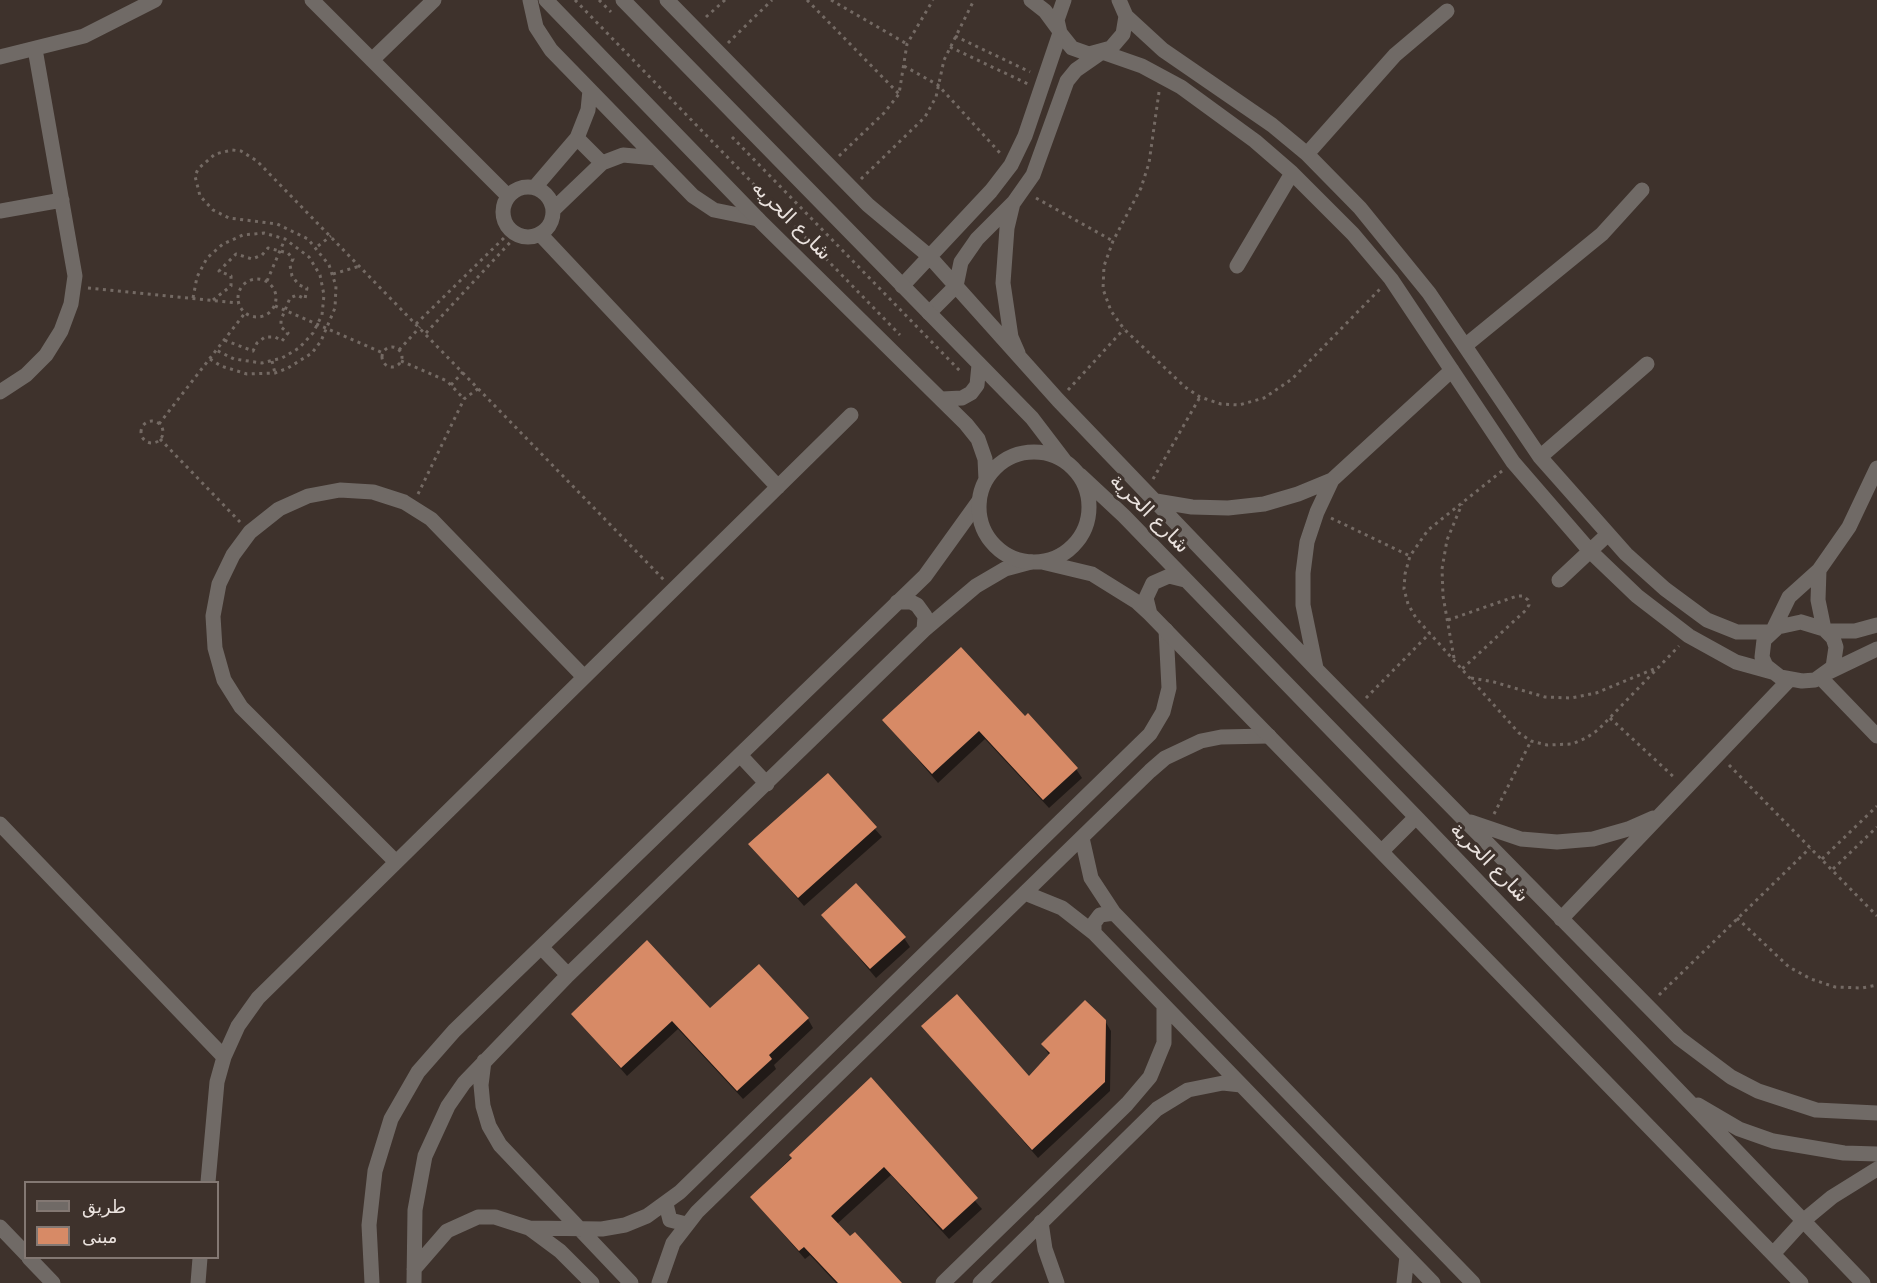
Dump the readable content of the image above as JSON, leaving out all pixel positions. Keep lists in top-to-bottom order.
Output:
{
  "streets": {
    "street": ["شارع الحريه", "شارع الحرية"]
  },
  "crossings": [
    ["شارع الحريه", "شارع الحرية"]
  ],
  "legend": ["طريق", "مبنى"]
}
